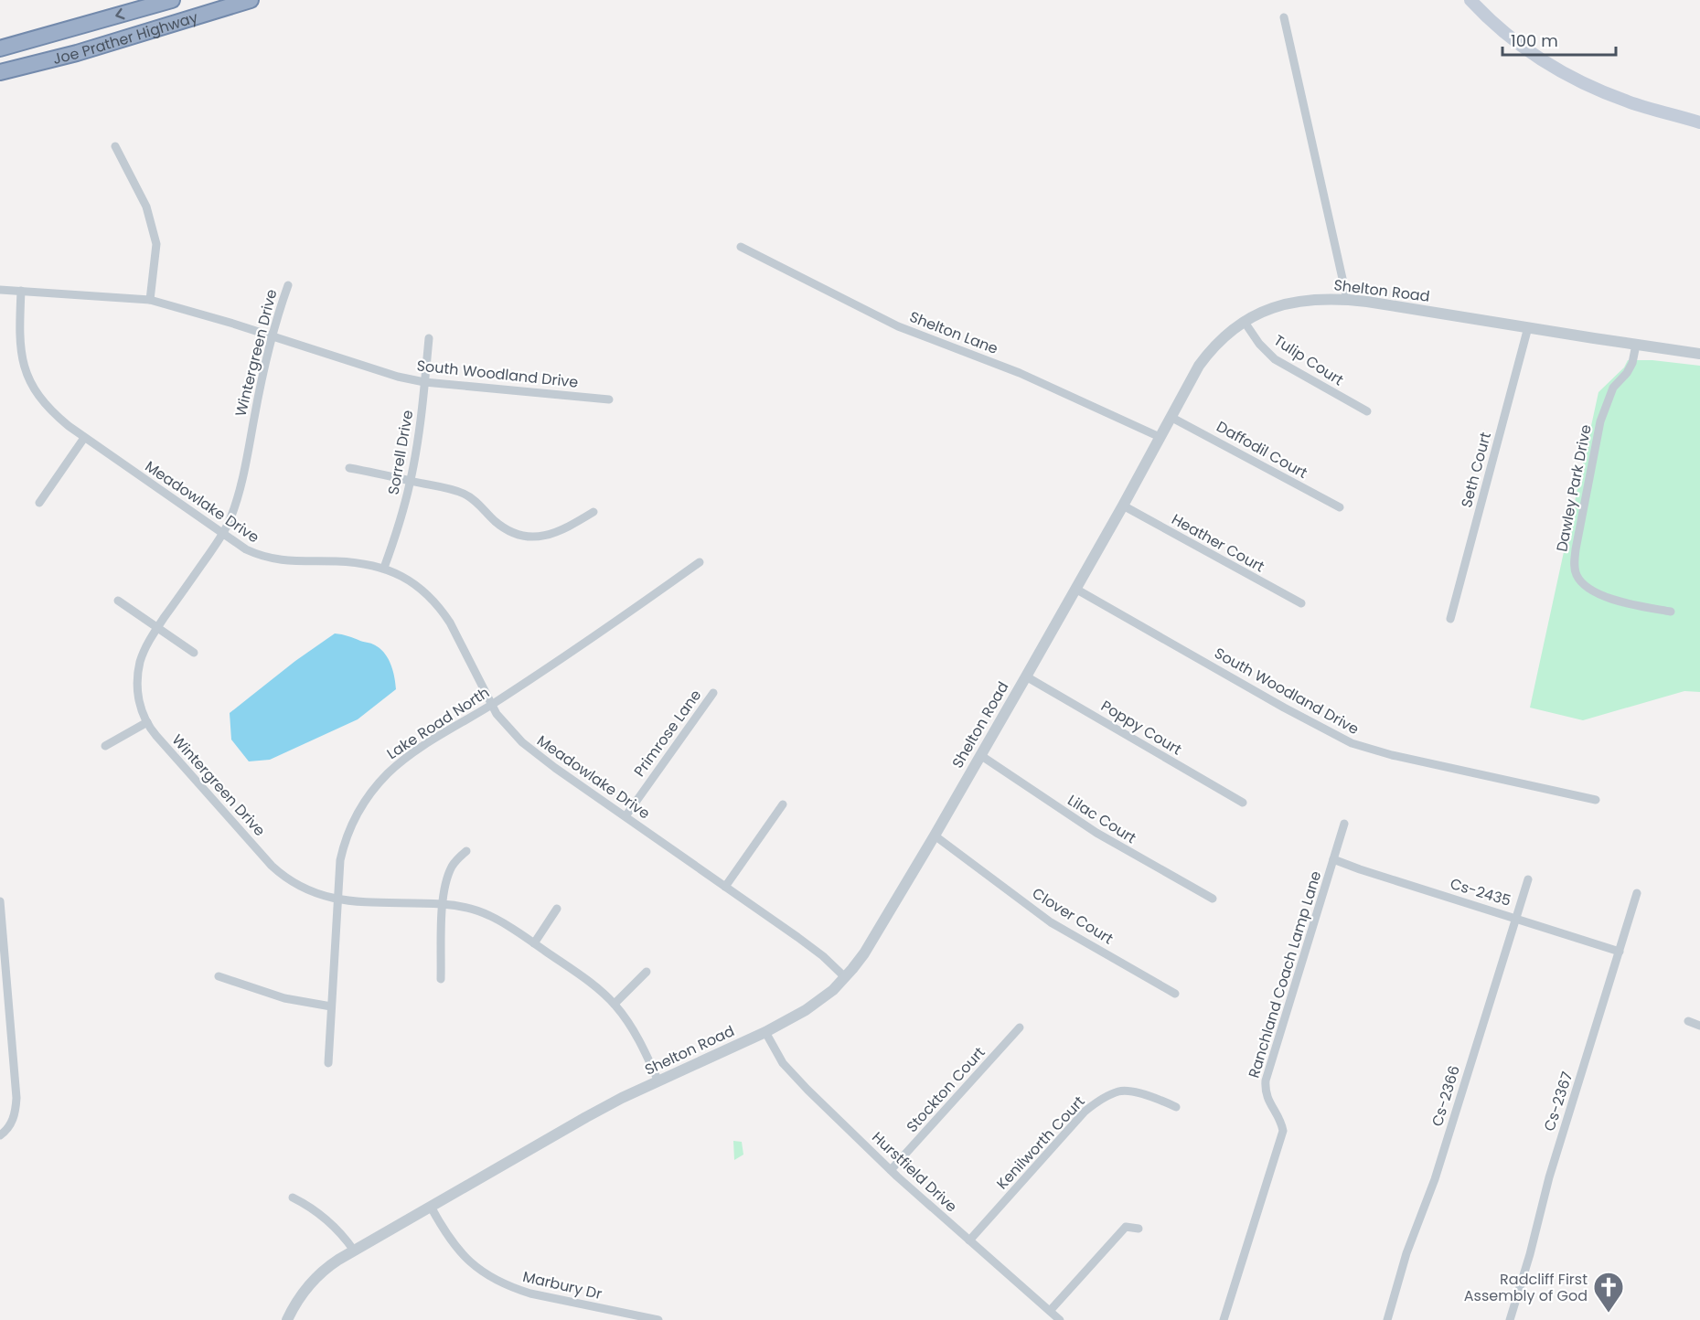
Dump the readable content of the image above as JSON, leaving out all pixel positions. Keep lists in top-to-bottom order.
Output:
{
  "streets": {
    "highway": ["Joe Prather Highway"],
    "street": [
      "Shelton Road",
      "Shelton Lane",
      "Wintergreen Drive",
      "Tulip Court",
      "South Woodland Drive",
      "Daffodil Court",
      "Sorrell Drive",
      "Seth Court",
      "Dawley Park Drive",
      "Meadowlake Drive",
      "Heather Court",
      "Lake Road North",
      "Poppy Court",
      "Primrose Lane",
      "Lilac Court",
      "Cs-2435",
      "Clover Court",
      "Ranchland Coach Lamp Lane",
      "Stockton Court",
      "Cs-2366",
      "Cs-2367",
      "Kenilworth Court",
      "Hurstfield Drive",
      "Marbury Dr"
    ]
  },
  "crossings": [
    ["Shelton Road", "Shelton Lane"],
    ["Shelton Road", "Wintergreen Drive"],
    ["Shelton Road", "Tulip Court"],
    ["Shelton Road", "South Woodland Drive"],
    ["Shelton Road", "Daffodil Court"],
    ["Shelton Road", "Seth Court"],
    ["Shelton Road", "Dawley Park Drive"],
    ["Shelton Road", "Meadowlake Drive"],
    ["Shelton Road", "Heather Court"],
    ["Shelton Road", "Poppy Court"],
    ["Shelton Road", "Lilac Court"],
    ["Shelton Road", "Clover Court"],
    ["Shelton Road", "Hurstfield Drive"],
    ["Shelton Road", "Marbury Dr"],
    ["Wintergreen Drive", "South Woodland Drive"],
    ["Wintergreen Drive", "Meadowlake Drive"],
    ["Wintergreen Drive", "Lake Road North"],
    ["South Woodland Drive", "Sorrell Drive"],
    ["South Woodland Drive", "Meadowlake Drive"],
    ["Sorrell Drive", "Meadowlake Drive"],
    ["Meadowlake Drive", "Lake Road North"],
    ["Meadowlake Drive", "Primrose Lane"],
    ["Cs-2435", "Ranchland Coach Lamp Lane"],
    ["Cs-2435", "Cs-2366"],
    ["Cs-2435", "Cs-2367"],
    ["Stockton Court", "Hurstfield Drive"],
    ["Kenilworth Court", "Hurstfield Drive"]
  ],
  "places": {
    "church": ["Radcliff First Assembly of God"]
  },
  "scale_bar": "100 m"
}
